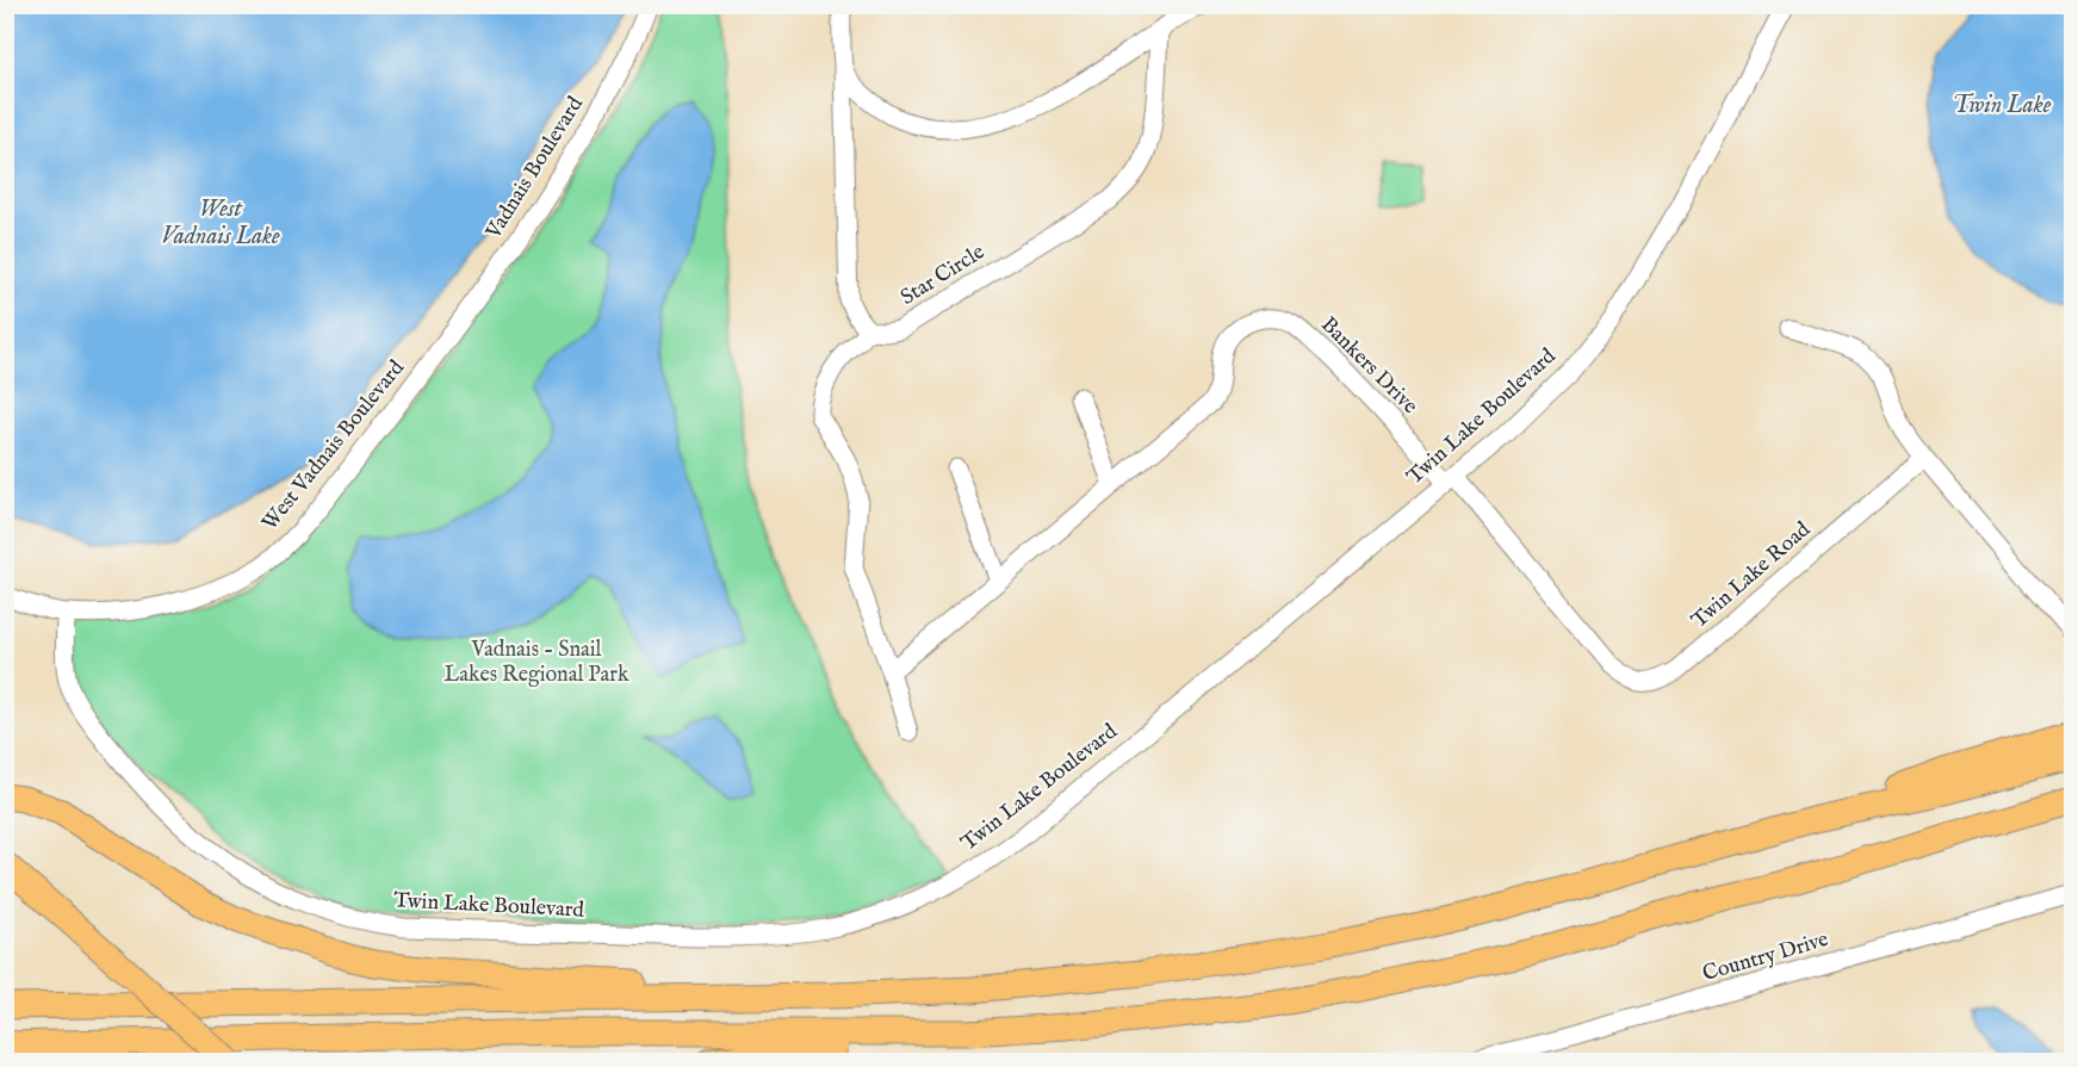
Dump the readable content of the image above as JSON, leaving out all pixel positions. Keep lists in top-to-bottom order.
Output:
{
  "streets": {
    "street": [
      "Vadnais Boulevard",
      "Star Circle",
      "Bankers Drive",
      "Twin Lake Boulevard",
      "West Vadnais Boulevard",
      "Twin Lake Road",
      "Country Drive"
    ]
  },
  "crossings": [
    ["Vadnais Boulevard", "West Vadnais Boulevard"],
    ["Bankers Drive", "Twin Lake Boulevard"],
    ["Bankers Drive", "Twin Lake Road"],
    ["Twin Lake Boulevard", "West Vadnais Boulevard"],
    ["Twin Lake Boulevard", "Twin Lake Road"]
  ],
  "water": ["Twin Lake", "West Vadnais Lake"],
  "parks": ["Vadnais - Snail Lakes Regional Park"]
}
